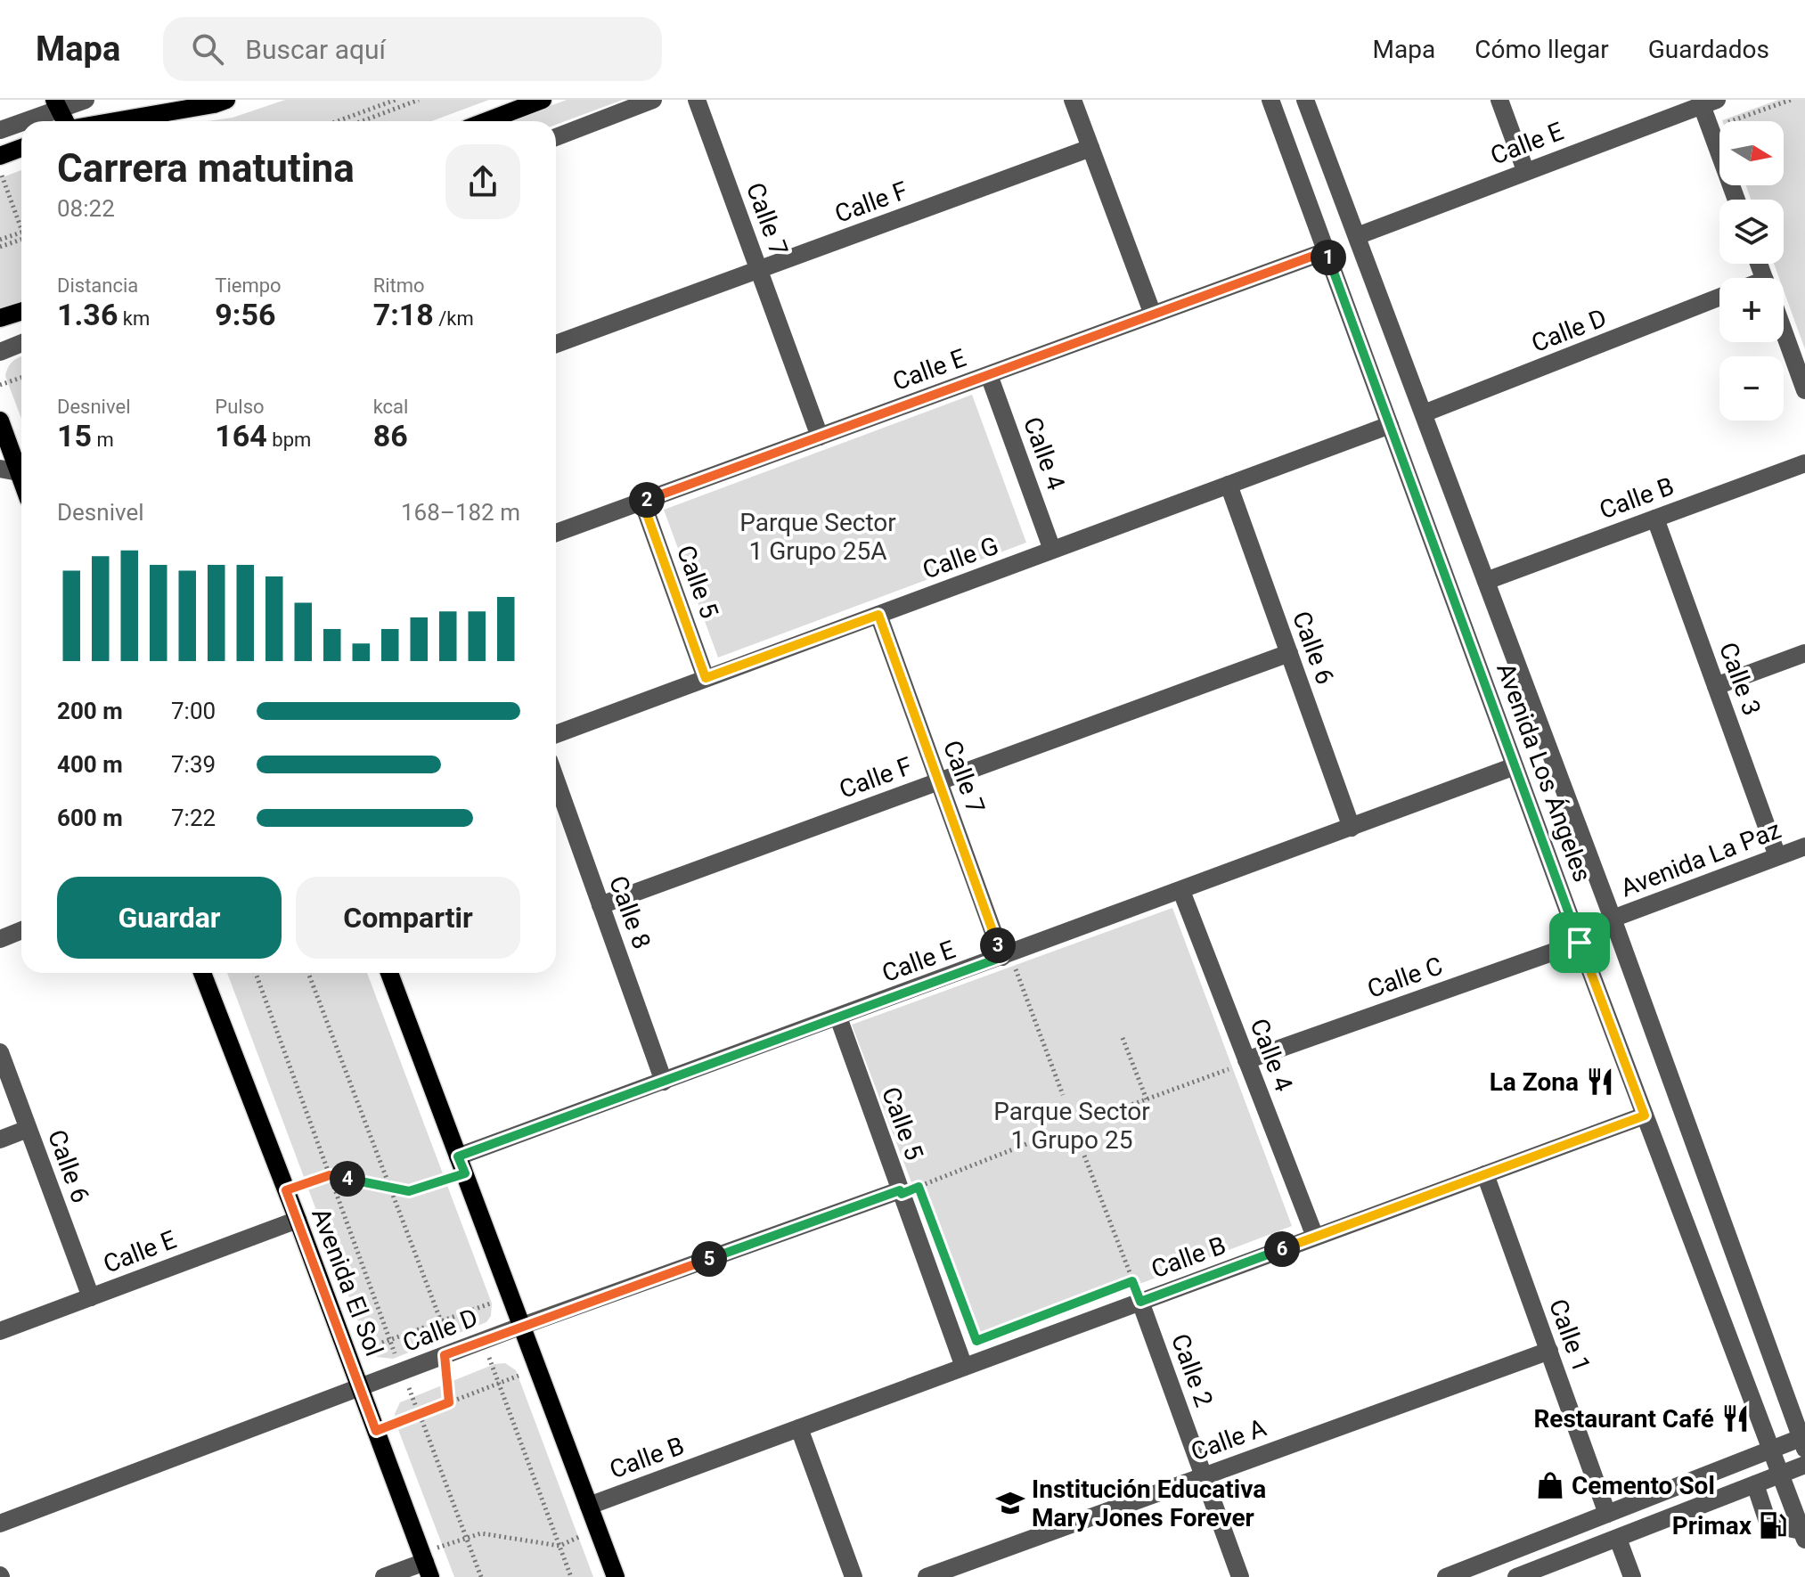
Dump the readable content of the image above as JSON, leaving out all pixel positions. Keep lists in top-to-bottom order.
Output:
{
  "streets": {
    "main road": ["Avenida El Sol"],
    "street": [
      "Calle E",
      "Calle F",
      "Calle 7",
      "Calle D",
      "Calle 4",
      "Calle B",
      "Calle G",
      "Calle 5",
      "Calle 6",
      "Calle 3",
      "Avenida Los Ángeles",
      "Avenida La Paz",
      "Calle 8",
      "Calle C",
      "Calle 1",
      "Calle 2",
      "Calle A"
    ]
  },
  "crossings": [
    ["Calle E", "Calle 7"],
    ["Calle E", "Calle 4"],
    ["Calle E", "Calle 5"],
    ["Calle E", "Calle 6"],
    ["Calle E", "Avenida Los Ángeles"],
    ["Calle E", "Calle 8"],
    ["Calle E", "Avenida El Sol"],
    ["Calle F", "Calle 7"],
    ["Calle F", "Calle 6"],
    ["Calle F", "Calle 8"],
    ["Calle 7", "Calle G"],
    ["Calle D", "Calle 5"],
    ["Calle D", "Avenida Los Ángeles"],
    ["Calle D", "Avenida El Sol"],
    ["Calle 4", "Calle B"],
    ["Calle 4", "Calle G"],
    ["Calle 4", "Calle C"],
    ["Calle B", "Calle 5"],
    ["Calle B", "Calle 3"],
    ["Calle B", "Avenida Los Ángeles"],
    ["Calle B", "Calle 1"],
    ["Calle B", "Calle 2"],
    ["Calle G", "Calle 5"],
    ["Calle G", "Calle 6"],
    ["Calle G", "Avenida Los Ángeles"],
    ["Calle 3", "Avenida La Paz"],
    ["Avenida Los Ángeles", "Avenida La Paz"],
    ["Avenida Los Ángeles", "Calle C"],
    ["Avenida La Paz", "Calle C"],
    ["Calle 1", "Calle A"],
    ["Calle 2", "Calle A"]
  ],
  "parks": ["Parque Sector 1 Grupo 25A", "Parque Sector 1 Grupo 25"],
  "places": {
    "restaurant": ["La Zona", "Restaurant Café"],
    "shop": ["Cemento Sol"],
    "school or university": ["Institución Educativa Mary Jones Forever"],
    "fuel station": ["Primax"]
  },
  "north": "right",
  "page": {
    "header": "Mapa",
    "search": "Buscar aquí",
    "nav": ["Mapa", "Cómo llegar", "Guardados"],
    "map_buttons": ["+", "−"],
    "heading": ["Carrera matutina", "08:22"],
    "pins": [
      "1",
      "2",
      "3",
      "4",
      "6",
      "5"
    ],
    "stats": [
      ["Distancia", "1.36 km"],
      ["Tiempo", "9:56"],
      ["Ritmo", "7:18 /km"],
      ["Desnivel", "15 m"],
      ["Pulso", "164 bpm"],
      ["kcal", "86"]
    ],
    "chart": ["Desnivel", "168–182 m"],
    "list": [
      {
        "name": "200 m",
        "note": "7:00"
      },
      {
        "name": "400 m",
        "note": "7:39"
      },
      {
        "name": "600 m",
        "note": "7:22"
      }
    ],
    "buttons": ["Guardar", "Compartir"]
  }
}
